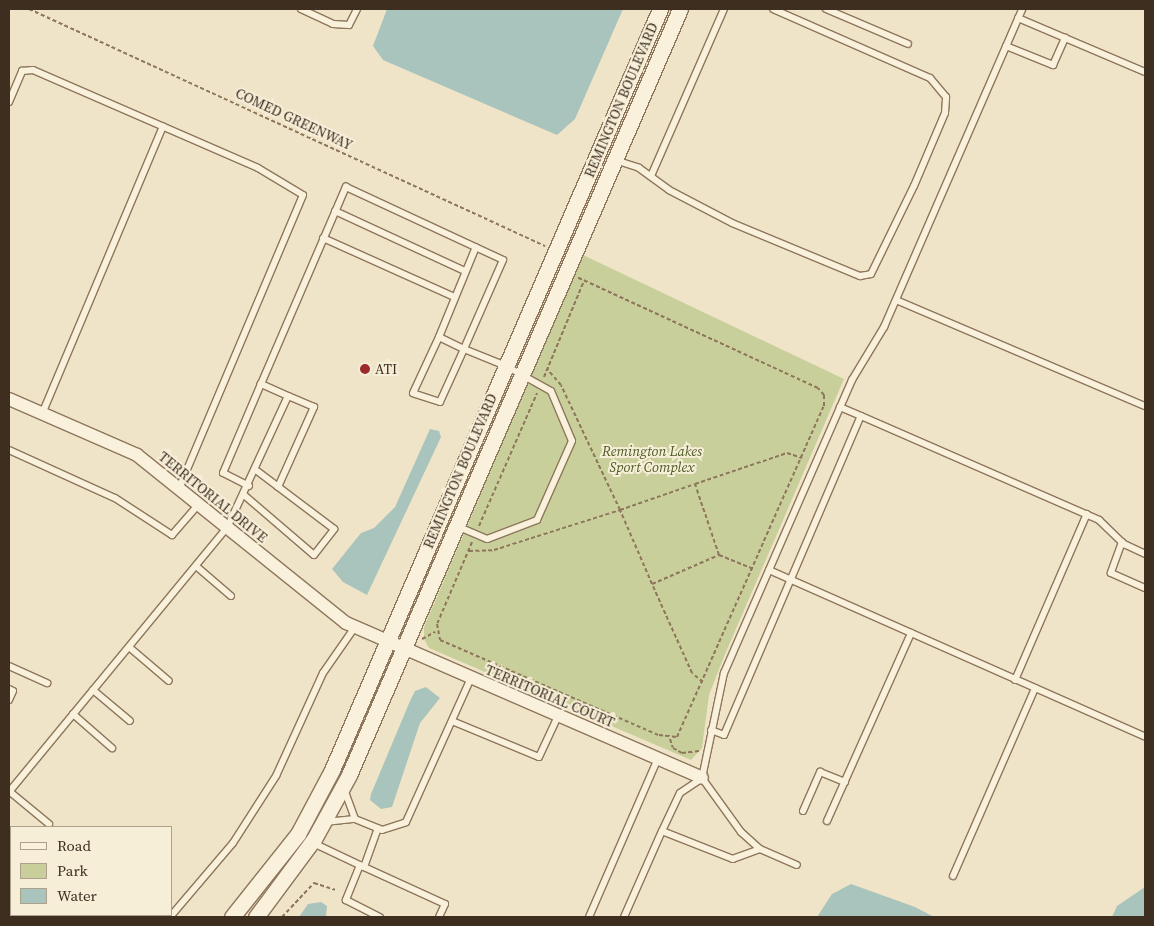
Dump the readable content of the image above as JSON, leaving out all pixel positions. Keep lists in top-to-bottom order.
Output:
{
  "streets": {
    "street": ["REMINGTON BOULEVARD", "TERRITORIAL DRIVE", "TERRITORIAL COURT"],
    "path": ["COMED GREENWAY"]
  },
  "crossings": [
    ["REMINGTON BOULEVARD", "TERRITORIAL DRIVE"],
    ["REMINGTON BOULEVARD", "TERRITORIAL COURT"],
    ["TERRITORIAL DRIVE", "TERRITORIAL COURT"]
  ],
  "parks": ["Remington Lakes Sport Complex"],
  "places": ["ATI"],
  "legend": ["Road", "Park", "Water"]
}
